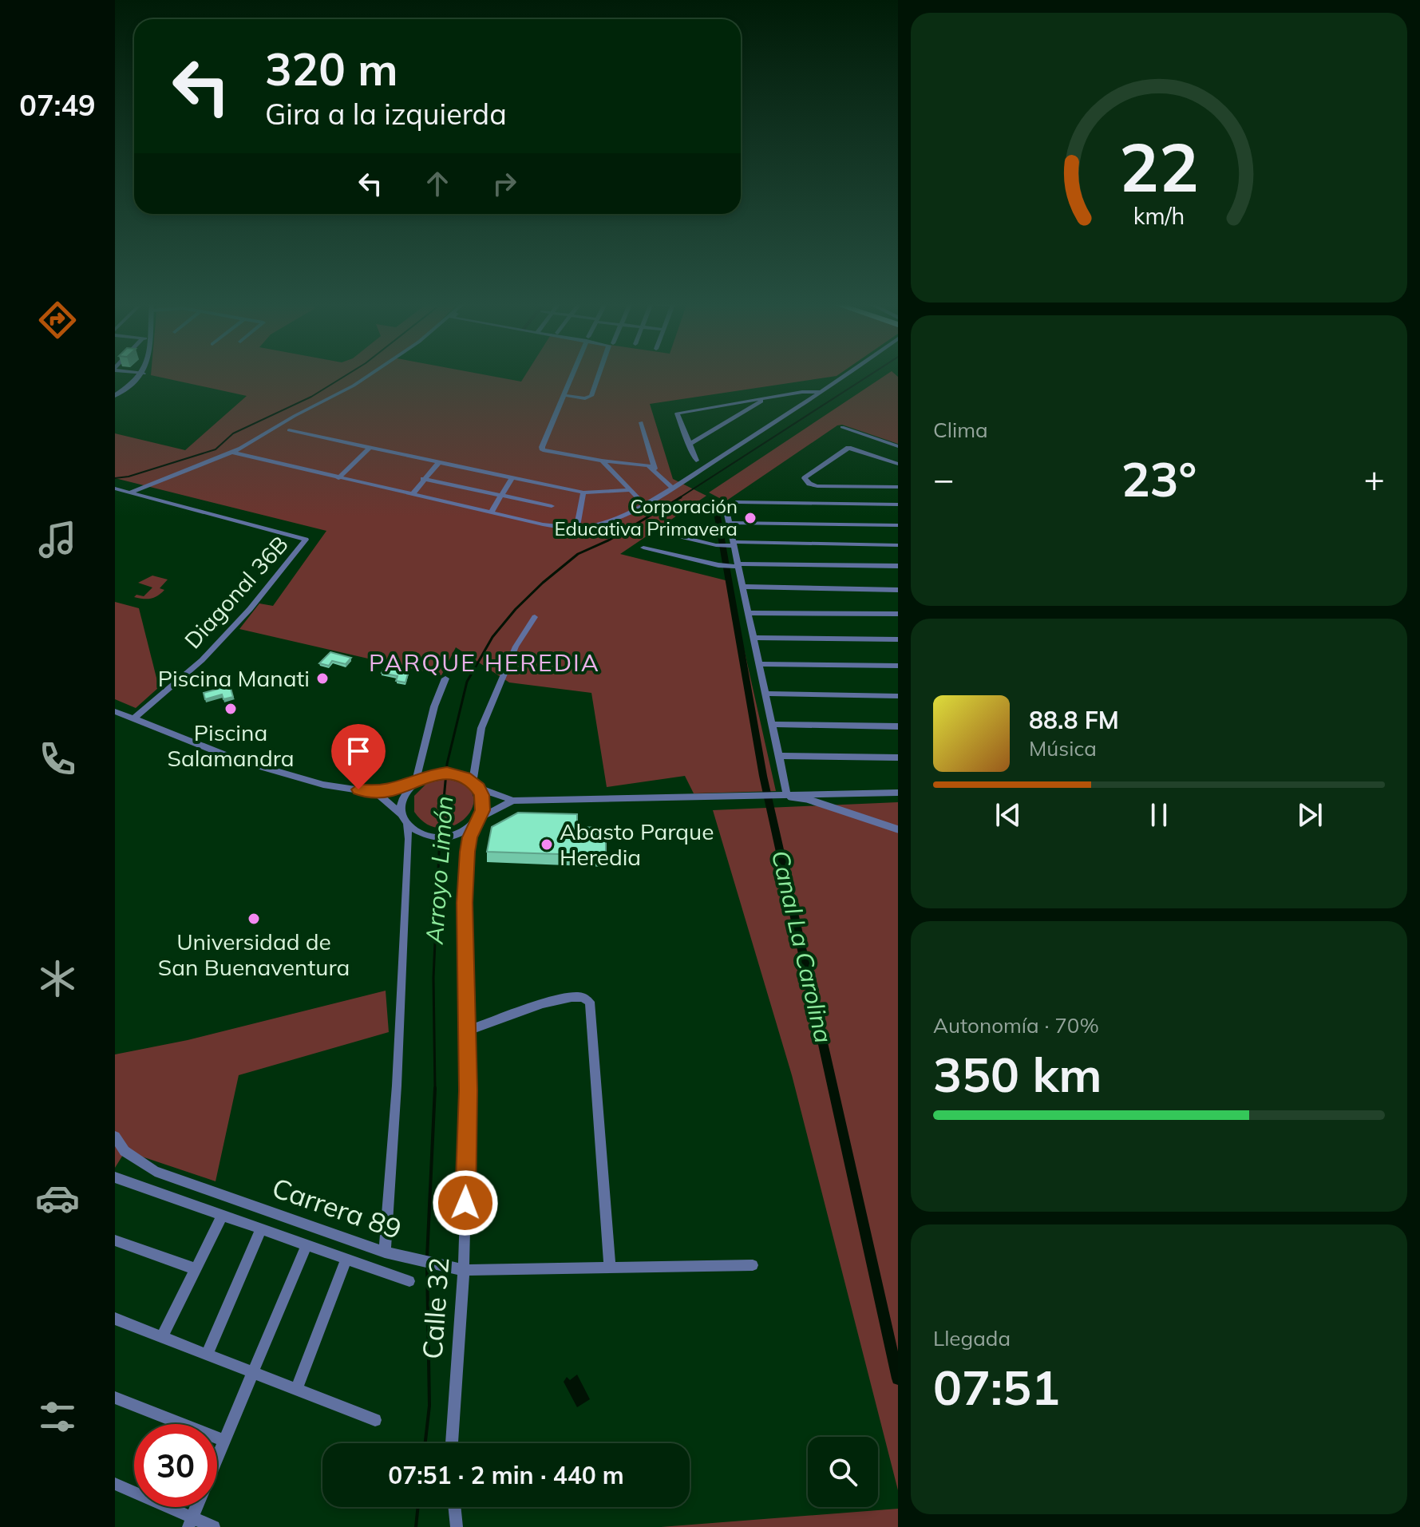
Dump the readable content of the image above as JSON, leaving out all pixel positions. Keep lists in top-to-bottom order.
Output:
{
  "streets": {
    "street": ["Diagonal 36B", "Carrera 89", "Calle 32"]
  },
  "crossings": [
    ["Carrera 89", "Calle 32"]
  ],
  "districts": ["PARQUE HEREDIA"],
  "water": ["Arroyo Limón", "Canal La Carolina"],
  "places": [
    "Corporación Educativa Primavera",
    "Piscina Manati",
    "Piscina Salamandra",
    "Abasto Parque Heredia",
    "Universidad de San Buenaventura"
  ],
  "page": {
    "tabs": "07:49",
    "turn": ["320 m", "Gira a la izquierda"],
    "tile": [
      "Clima",
      ["Autonomía · 70%", "350 km"],
      ["Llegada", "07:51"]
    ],
    "heat": ["−", "23°", "+"],
    "song": ["88.8 FM", "Música"],
    "limit": "30",
    "trip": "07:51 · 2 min · 440 m",
    "gauge": ["22", "km/h"]
  }
}
